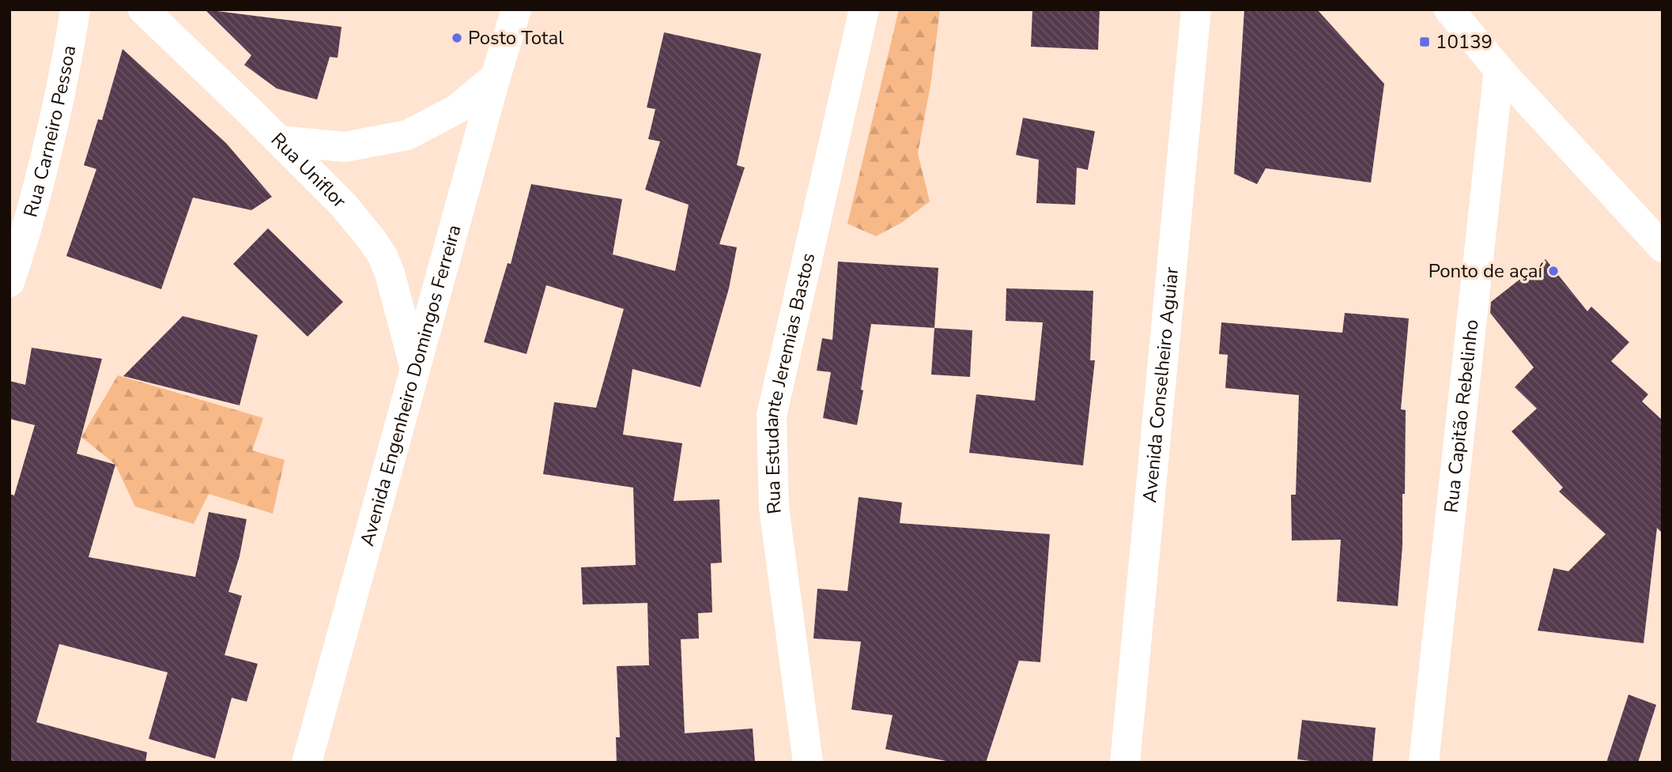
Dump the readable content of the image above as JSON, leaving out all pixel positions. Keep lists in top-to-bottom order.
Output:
{
  "streets": {
    "street": [
      "Rua Carneiro Pessoa",
      "Rua Uniflor",
      "Rua Estudante Jeremias Bastos",
      "Avenida Engenheiro Domingos Ferreira",
      "Avenida Conselheiro Aguiar",
      "Rua Capitão Rebelinho"
    ]
  },
  "crossings": [
    ["Rua Uniflor", "Avenida Engenheiro Domingos Ferreira"]
  ],
  "places": {
    "other": ["Posto Total", "Ponto de açaí"],
    "transit": ["10139"]
  }
}
